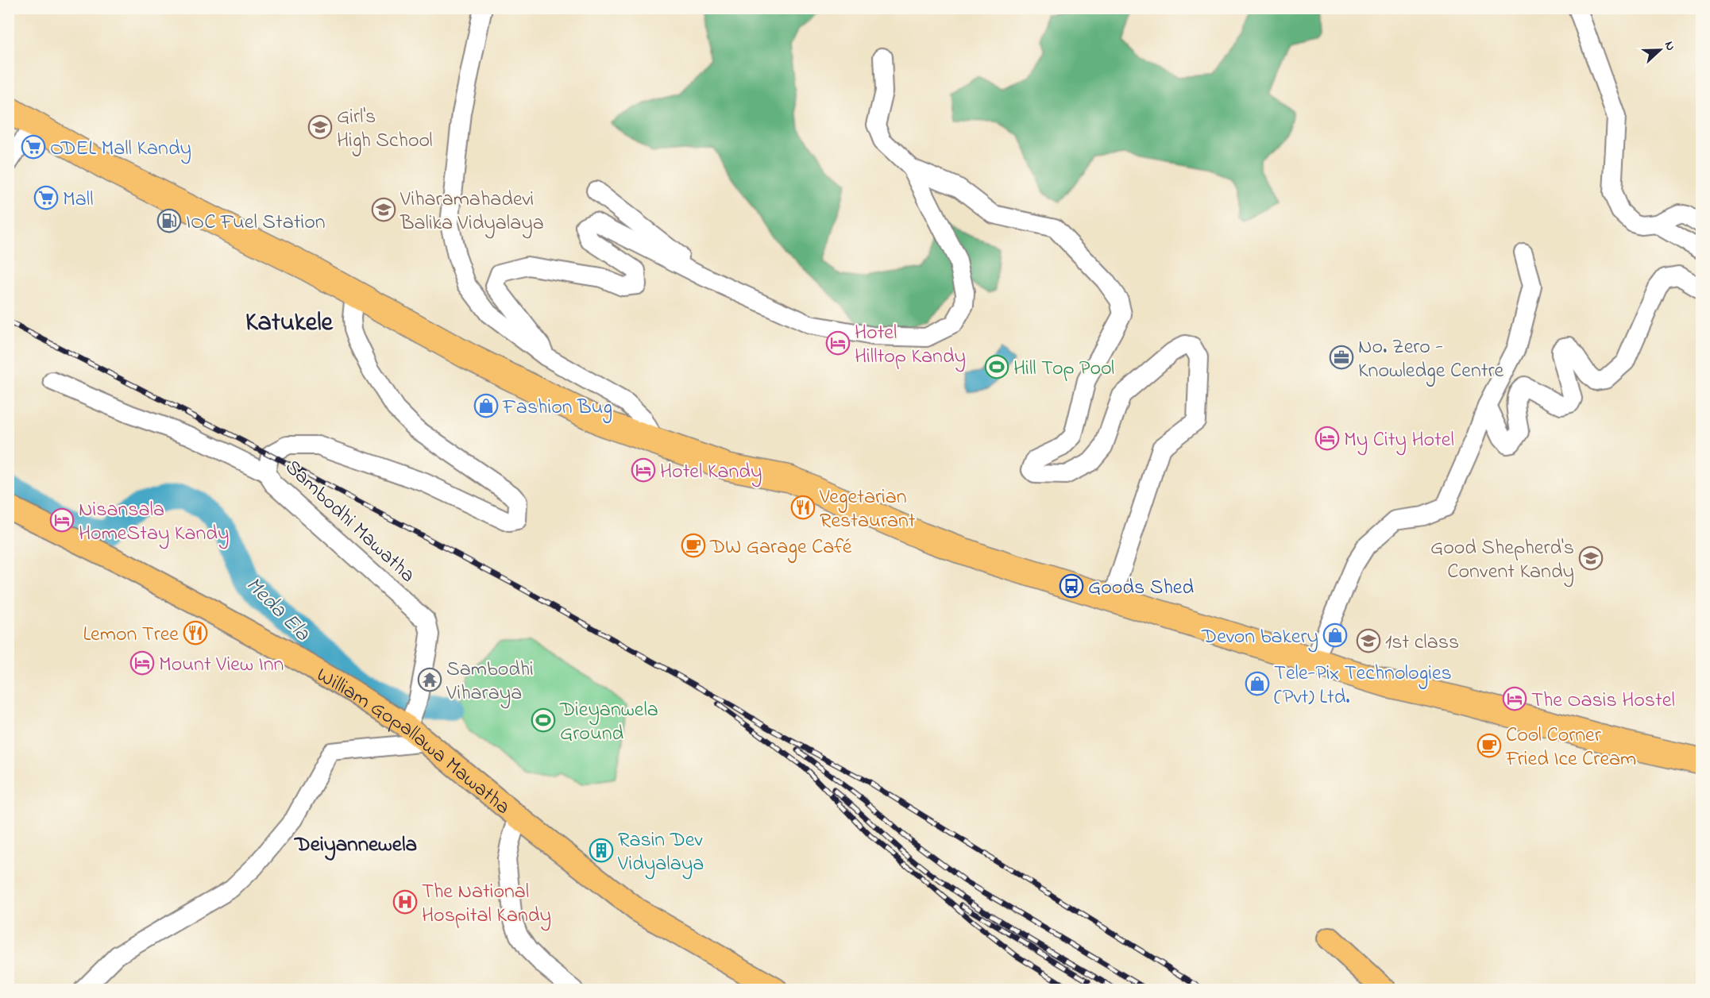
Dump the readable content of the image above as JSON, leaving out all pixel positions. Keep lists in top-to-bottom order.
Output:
{
  "streets": {
    "main road": ["William Gopallawa Mawatha"],
    "street": ["Sambodhi Mawatha"]
  },
  "crossings": [
    ["Sambodhi Mawatha", "William Gopallawa Mawatha"]
  ],
  "districts": ["Katukele", "Deiyannewela"],
  "water": ["Meda Ela"],
  "places": {
    "school or university": [
      "Girl's High School",
      "Viharamahadevi Balika Vidyalaya",
      "Good Shepherd's Convent Kandy",
      "1st class"
    ],
    "supermarket": ["ODEL Mall Kandy", "Mall"],
    "fuel station": ["IOC Fuel Station"],
    "hotel": [
      "Hotel Hilltop Kandy",
      "My City Hotel",
      "Hotel Kandy",
      "Nisansala HomeStay Kandy",
      "Mount View Inn",
      "The Oasis Hostel"
    ],
    "office": ["No. Zero - Knowledge Centre"],
    "sports": ["Hill Top Pool", "Dieyanwela Ground"],
    "shop": ["Fashion Bug", "Devon bakery", "Tele-Pix Technologies (Pvt) Ltd."],
    "restaurant": ["Vegetarian Restaurant", "Lemon Tree"],
    "cafe": ["DW Garage Café", "Cool Corner Fried Ice Cream"],
    "bus stop": ["Goods Shed"],
    "temple": ["Sambodhi Viharaya"],
    "building": ["Rasin Dev Vidyalaya"],
    "hospital": ["The National Hospital Kandy"]
  },
  "north": "right"
}
